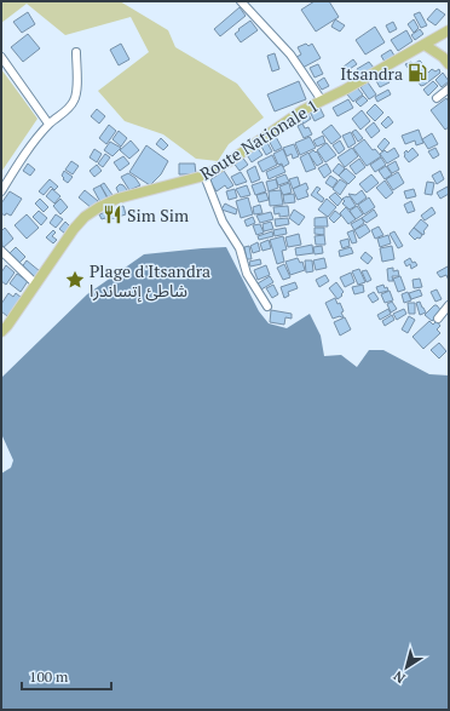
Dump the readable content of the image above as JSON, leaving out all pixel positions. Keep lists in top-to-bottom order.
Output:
{
  "streets": {
    "main road": ["Route Nationale 1"]
  },
  "places": {
    "fuel station": ["Itsandra"],
    "restaurant": ["Sim Sim"],
    "place": ["Plage d'Itsandra شاطئ إتساندرا"]
  },
  "scale_bar": "100 m",
  "north": "bottom left"
}
